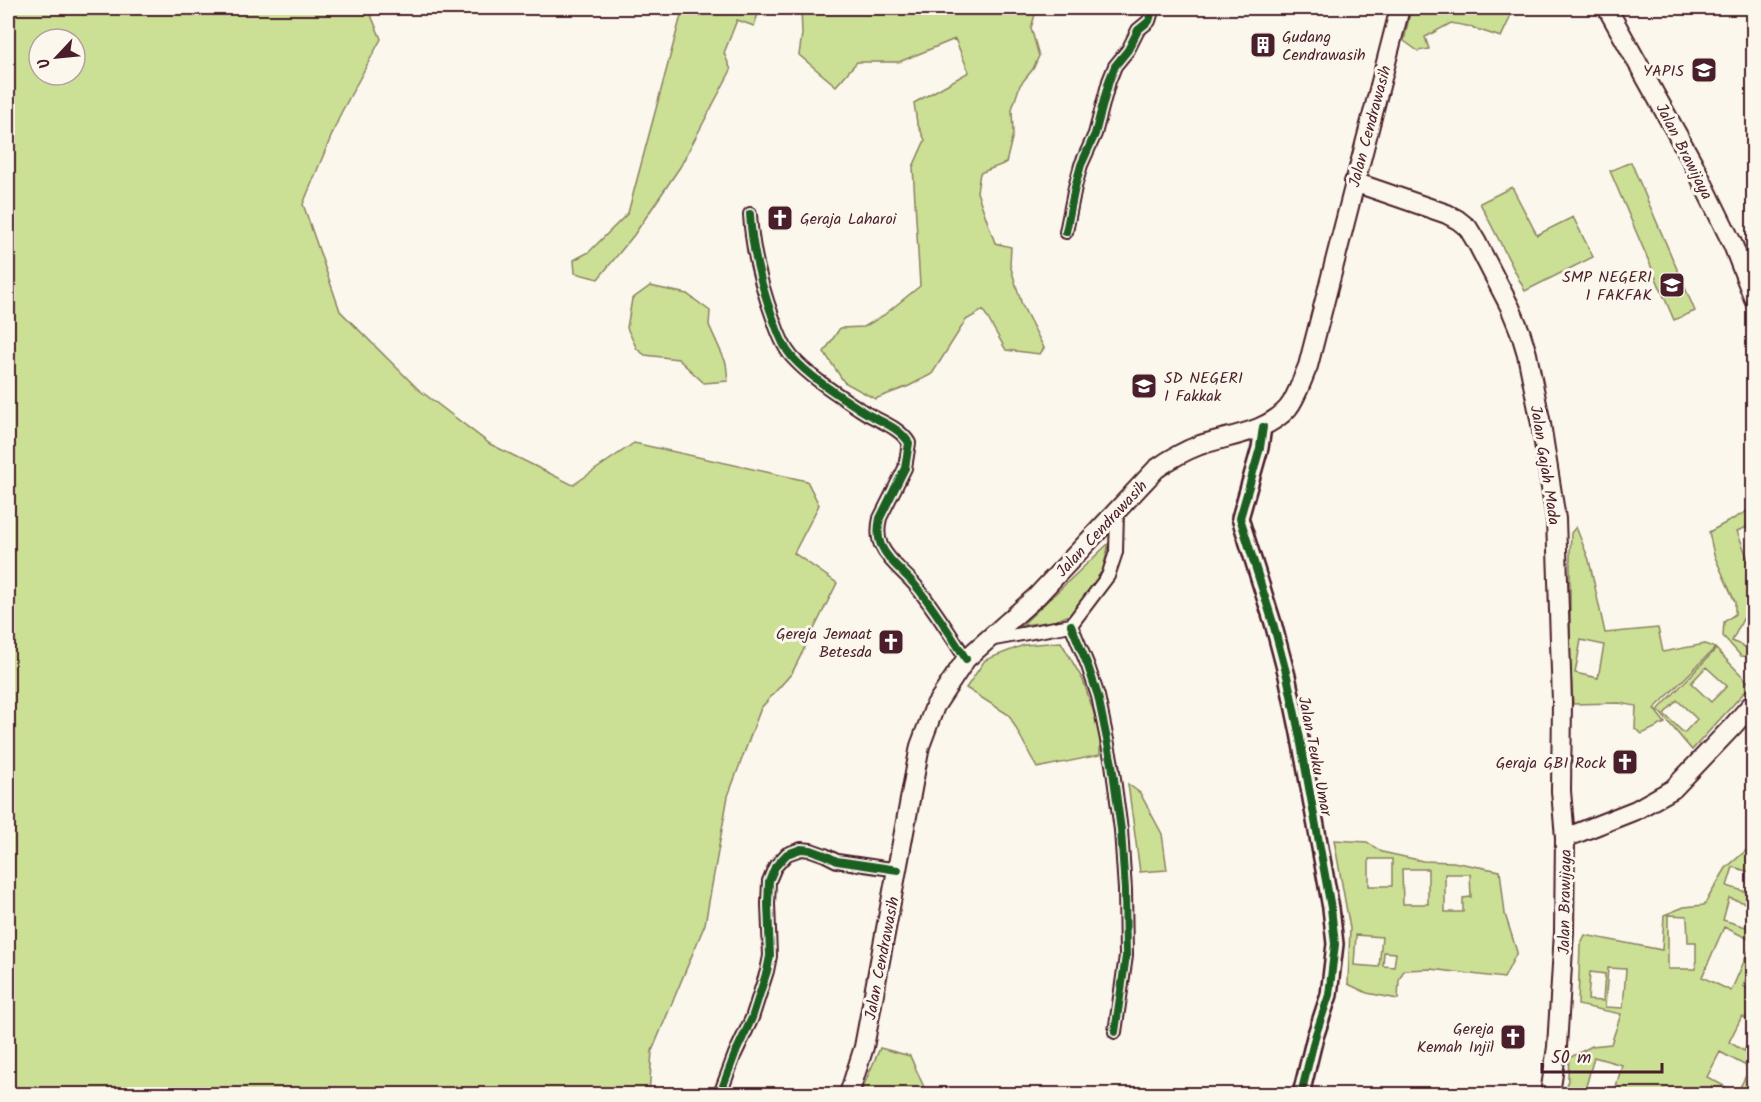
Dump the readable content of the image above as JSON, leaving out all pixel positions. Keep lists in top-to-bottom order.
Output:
{
  "streets": {
    "main road": ["Jalan Cendrawasih", "Jalan Brawijaya", "Jalan Gajah Mada"],
    "street": ["Jalan Teuku Umar"]
  },
  "crossings": [
    ["Jalan Cendrawasih", "Jalan Gajah Mada"],
    ["Jalan Cendrawasih", "Jalan Teuku Umar"],
    ["Jalan Brawijaya", "Jalan Gajah Mada"]
  ],
  "places": {
    "building": ["Gudang Cendrawasih"],
    "school or university": ["YAPIS", "SMP NEGERI 1 FAKFAK", "SD NEGERI I Fakkak"],
    "church": [
      "Geraja Laharoi",
      "Gereja Jemaat Betesda",
      "Geraja GBI Rock",
      "Gereja Kemah Injil"
    ]
  },
  "scale_bar": "50 m",
  "north": "bottom left"
}
